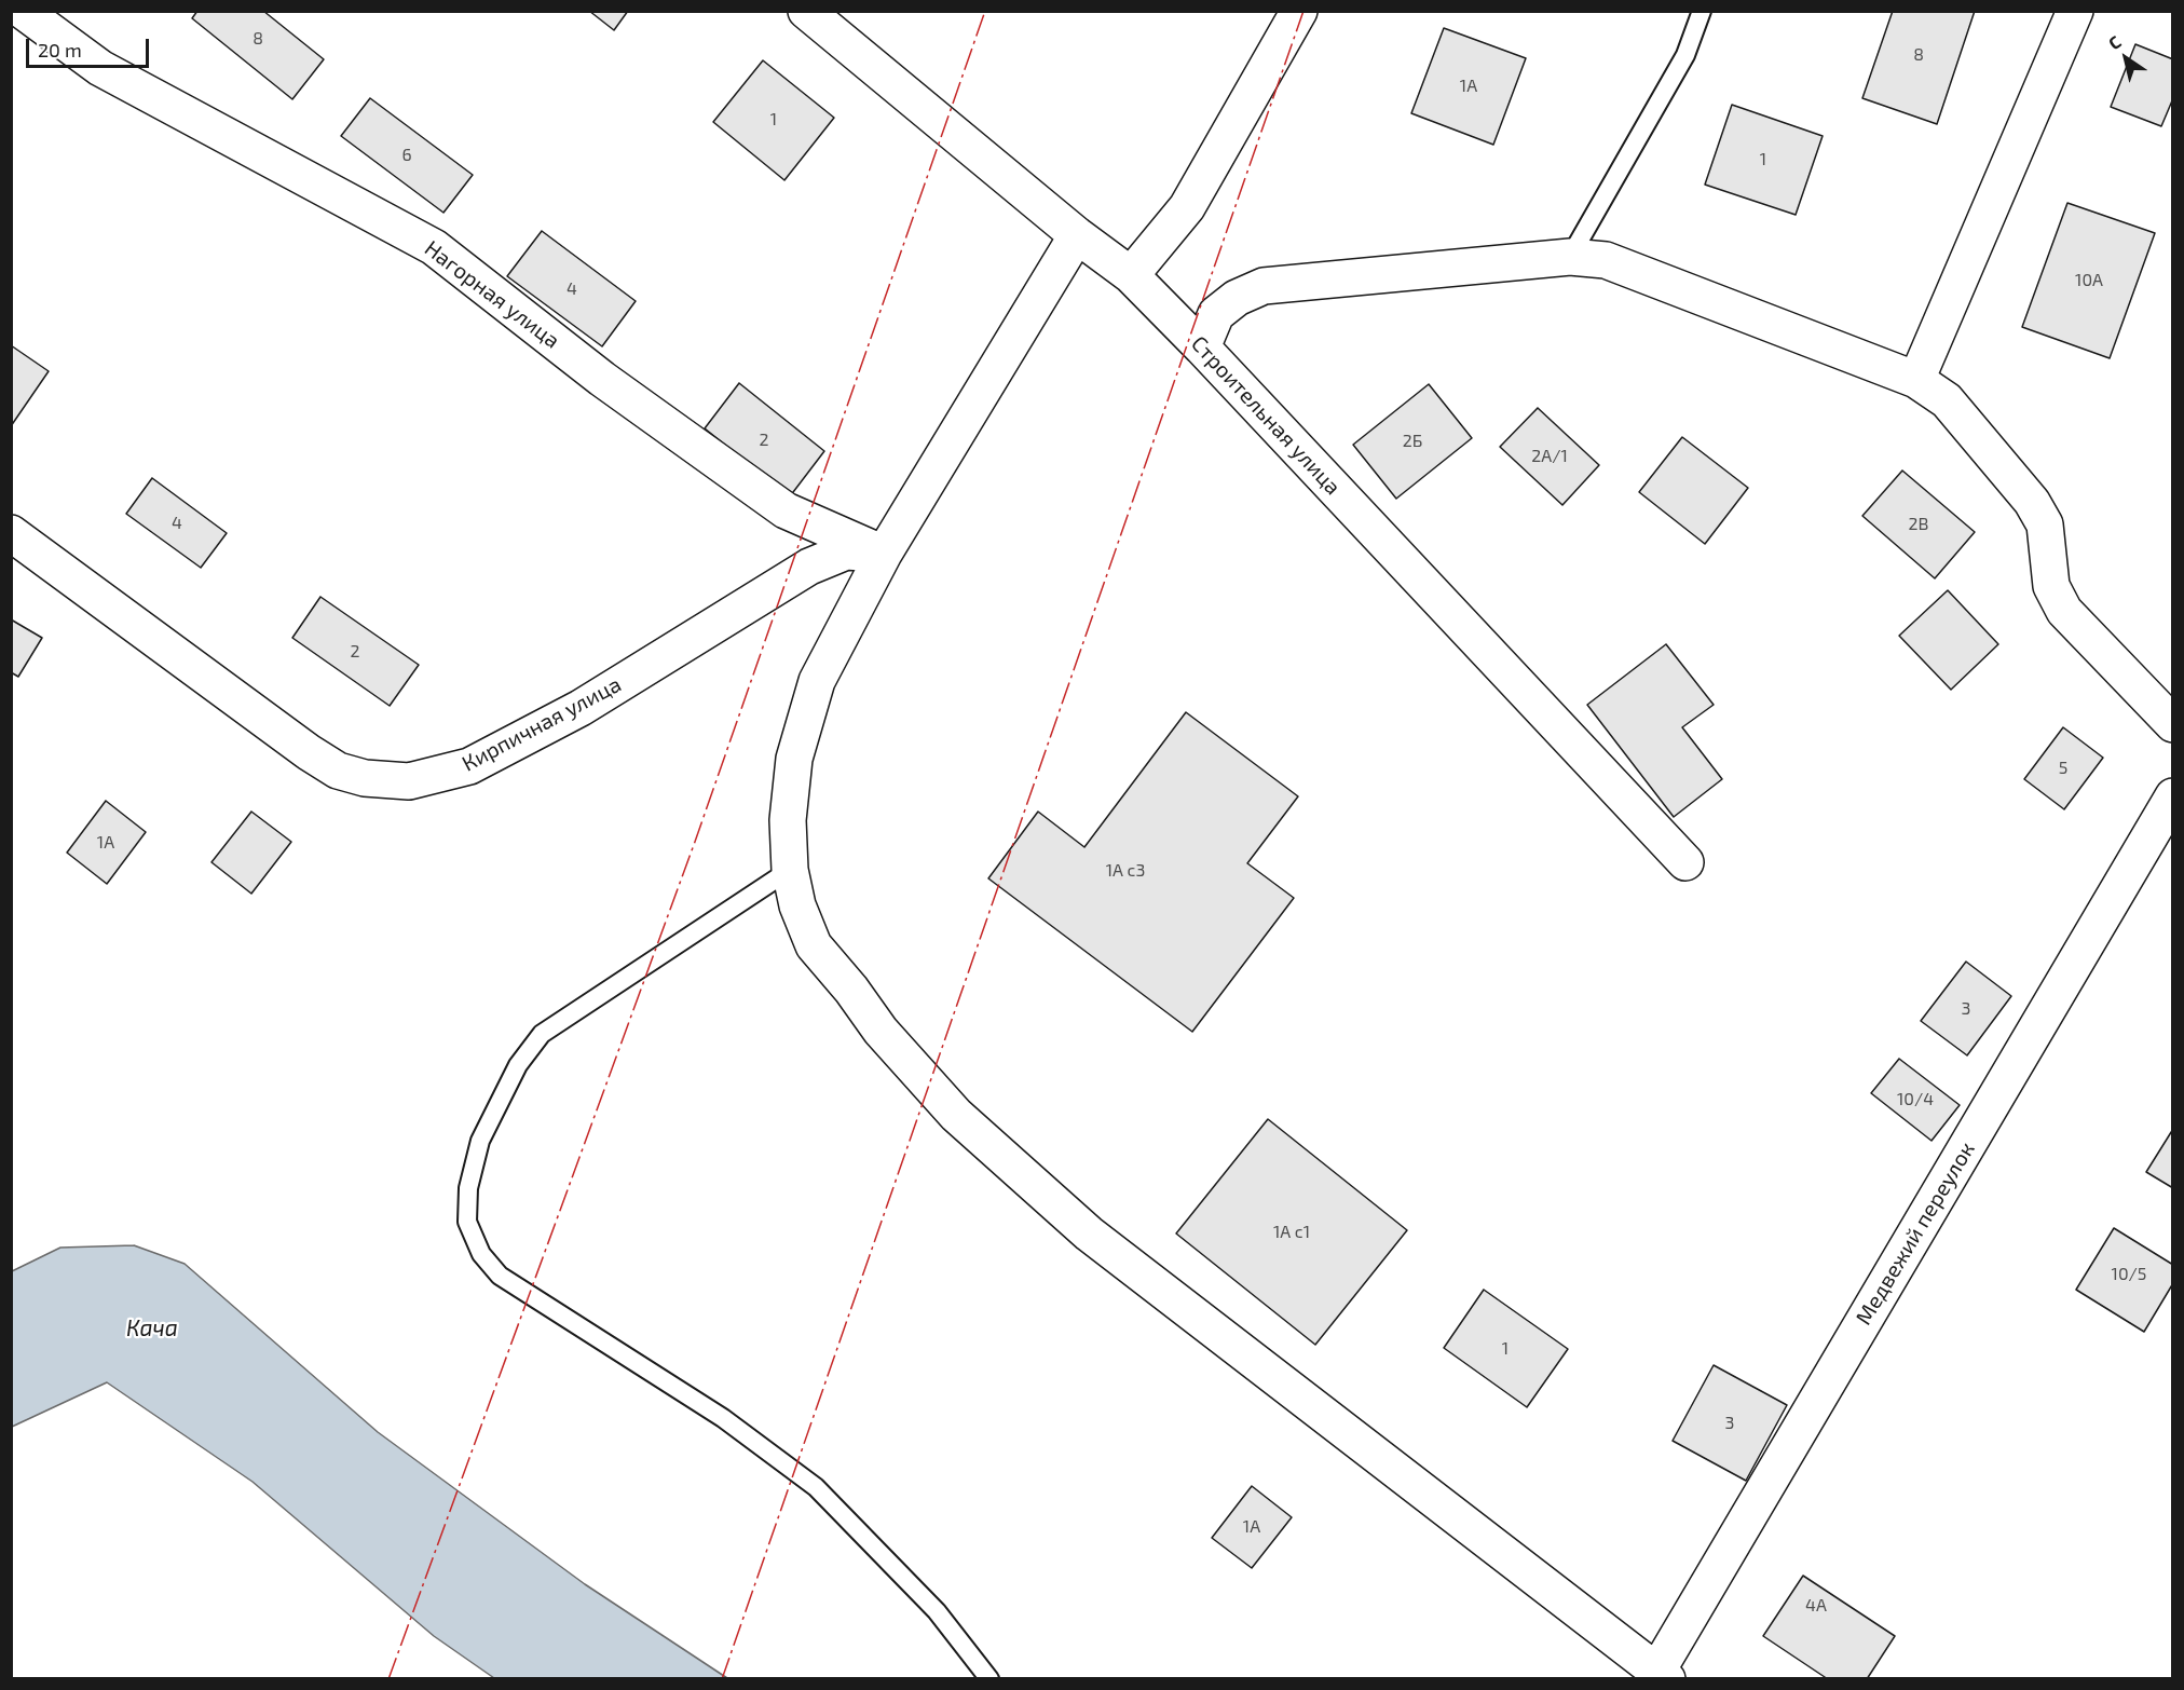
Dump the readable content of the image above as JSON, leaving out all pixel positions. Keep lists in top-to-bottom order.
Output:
{
  "streets": {
    "street": [
      "Нагорная улица",
      "Строительная улица",
      "Кирпичная улица",
      "Медвежий переулок"
    ]
  },
  "crossings": [
    ["Нагорная улица", "Кирпичная улица"]
  ],
  "water": ["Кача"],
  "house_numbers": [
    "8",
    "8",
    "1А",
    "1",
    "6",
    "1",
    "10А",
    "4",
    "2",
    "2Б",
    "2А/1",
    "4",
    "2В",
    "2",
    "5",
    "1А",
    "1А с3",
    "3",
    "10/4",
    "1А с1",
    "10/5",
    "1",
    "3",
    "1А",
    "4А"
  ],
  "scale_bar": "20 m",
  "north": "top left"
}
